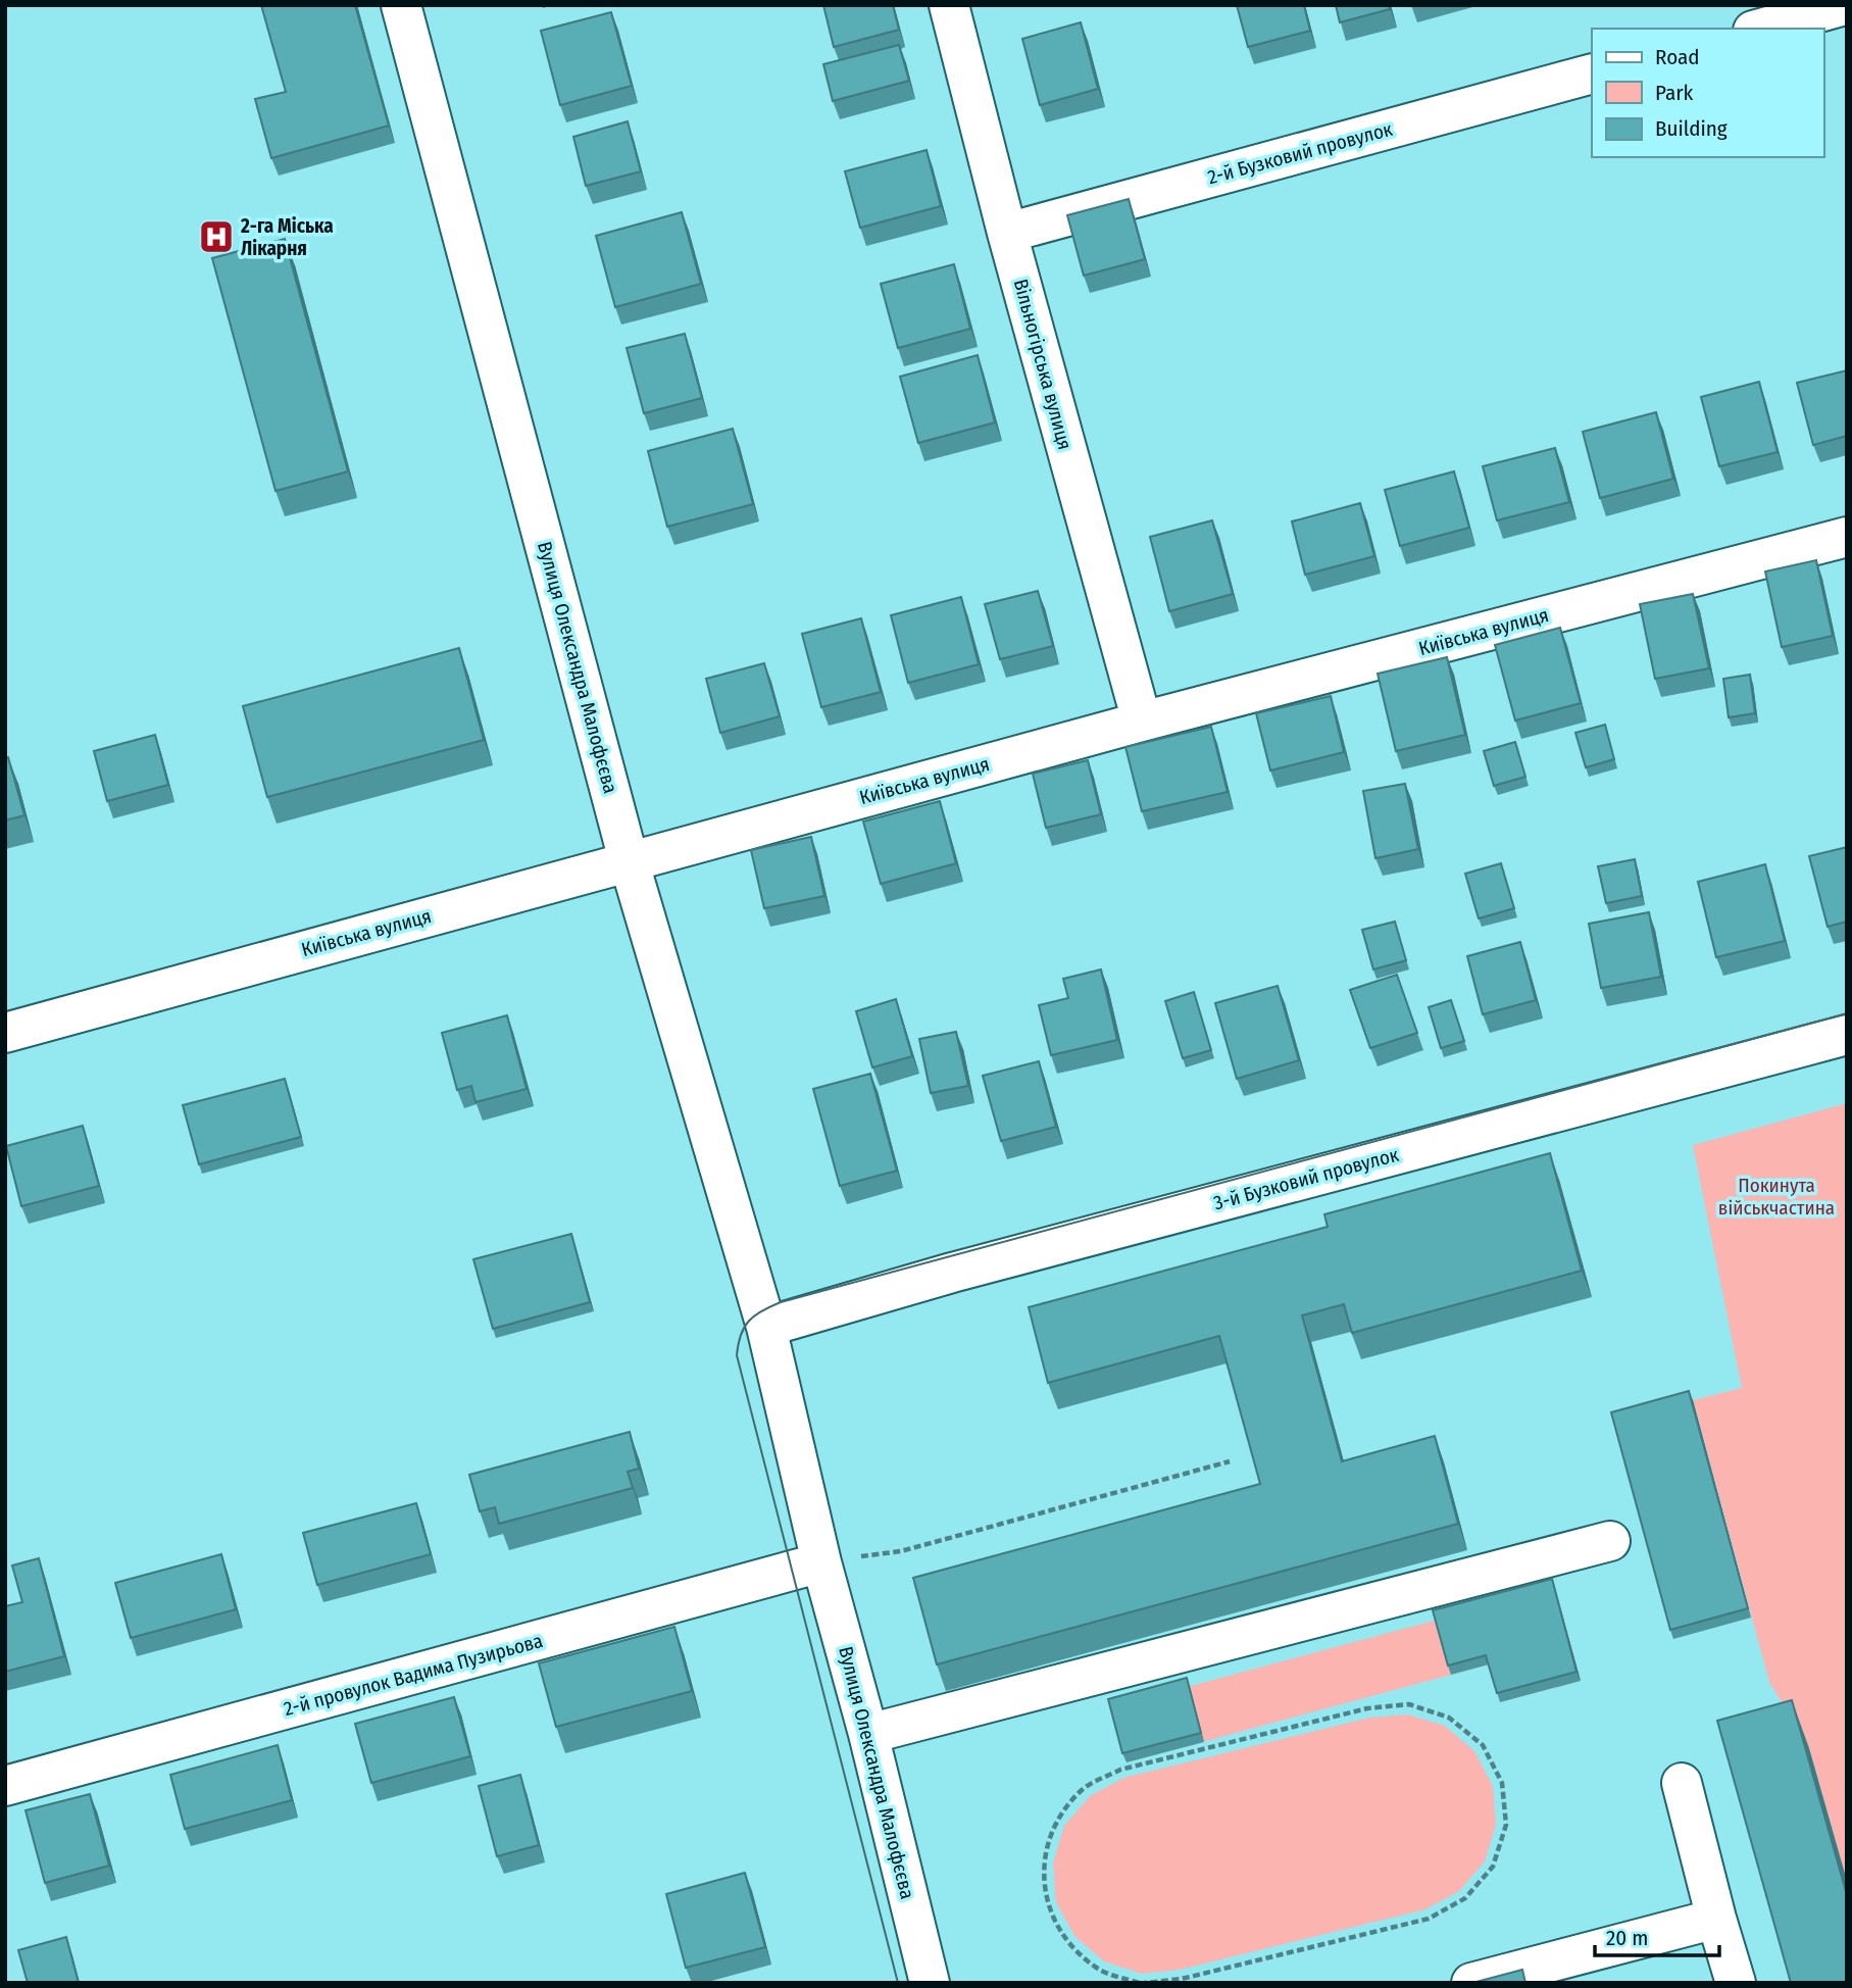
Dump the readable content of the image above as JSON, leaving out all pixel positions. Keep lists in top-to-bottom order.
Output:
{
  "streets": {
    "street": [
      "2-й Бузковий провулок",
      "Вільногірська вулиця",
      "Київська вулиця",
      "Вулиця Олександра Малофєєва",
      "3-й Бузковий провулок",
      "2-й провулок Вадима Пузирьова"
    ]
  },
  "crossings": [
    ["2-й Бузковий провулок", "Вільногірська вулиця"],
    ["Вільногірська вулиця", "Київська вулиця"],
    ["Київська вулиця", "Вулиця Олександра Малофєєва"],
    ["Вулиця Олександра Малофєєва", "3-й Бузковий провулок"],
    ["Вулиця Олександра Малофєєва", "2-й провулок Вадима Пузирьова"]
  ],
  "parks": ["Покинута військчастина"],
  "places": {
    "hospital": ["2-га Міська Лікарня"]
  },
  "legend": ["Road", "Park", "Building"],
  "scale_bar": "20 m"
}
